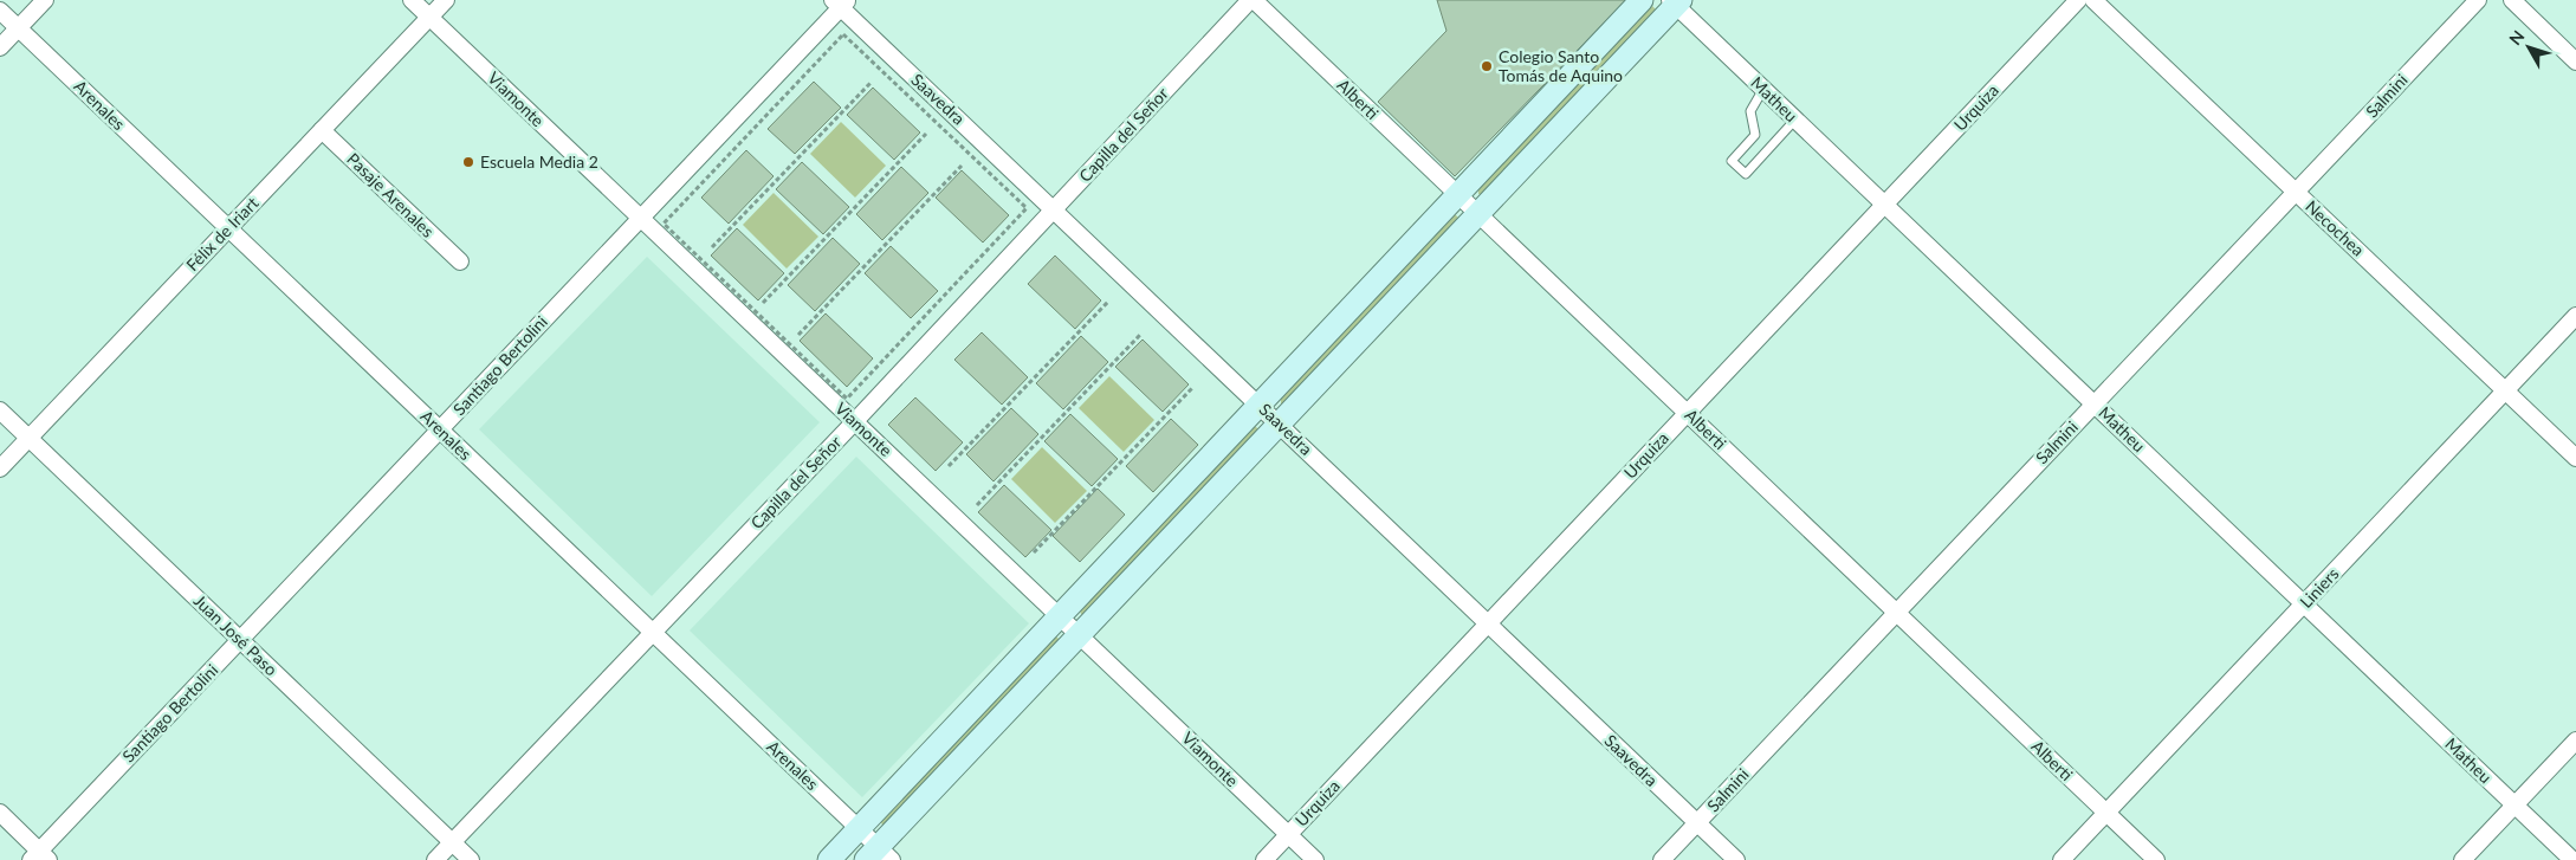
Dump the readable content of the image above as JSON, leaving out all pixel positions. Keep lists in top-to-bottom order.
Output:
{
  "streets": {
    "street": [
      "Salmini",
      "Viamonte",
      "Saavedra",
      "Alberti",
      "Matheu",
      "Arenales",
      "Urquiza",
      "Capilla del Señor",
      "Pasaje Arenales",
      "Necochea",
      "Félix de Iriart",
      "Santiago Bertolini",
      "Liniers",
      "Juan José Paso"
    ]
  },
  "crossings": [
    ["Salmini", "Saavedra"],
    ["Salmini", "Alberti"],
    ["Salmini", "Matheu"],
    ["Salmini", "Necochea"],
    ["Viamonte", "Urquiza"],
    ["Viamonte", "Capilla del Señor"],
    ["Viamonte", "Félix de Iriart"],
    ["Viamonte", "Santiago Bertolini"],
    ["Saavedra", "Urquiza"],
    ["Saavedra", "Capilla del Señor"],
    ["Saavedra", "Santiago Bertolini"],
    ["Alberti", "Urquiza"],
    ["Alberti", "Capilla del Señor"],
    ["Alberti", "Liniers"],
    ["Matheu", "Urquiza"],
    ["Matheu", "Liniers"],
    ["Arenales", "Capilla del Señor"],
    ["Arenales", "Félix de Iriart"],
    ["Arenales", "Santiago Bertolini"],
    ["Capilla del Señor", "Juan José Paso"],
    ["Pasaje Arenales", "Félix de Iriart"],
    ["Necochea", "Liniers"],
    ["Félix de Iriart", "Juan José Paso"],
    ["Santiago Bertolini", "Juan José Paso"]
  ],
  "places": ["Colegio Santo Tomás de Aquino", "Escuela Media 2"],
  "north": "top left"
}
